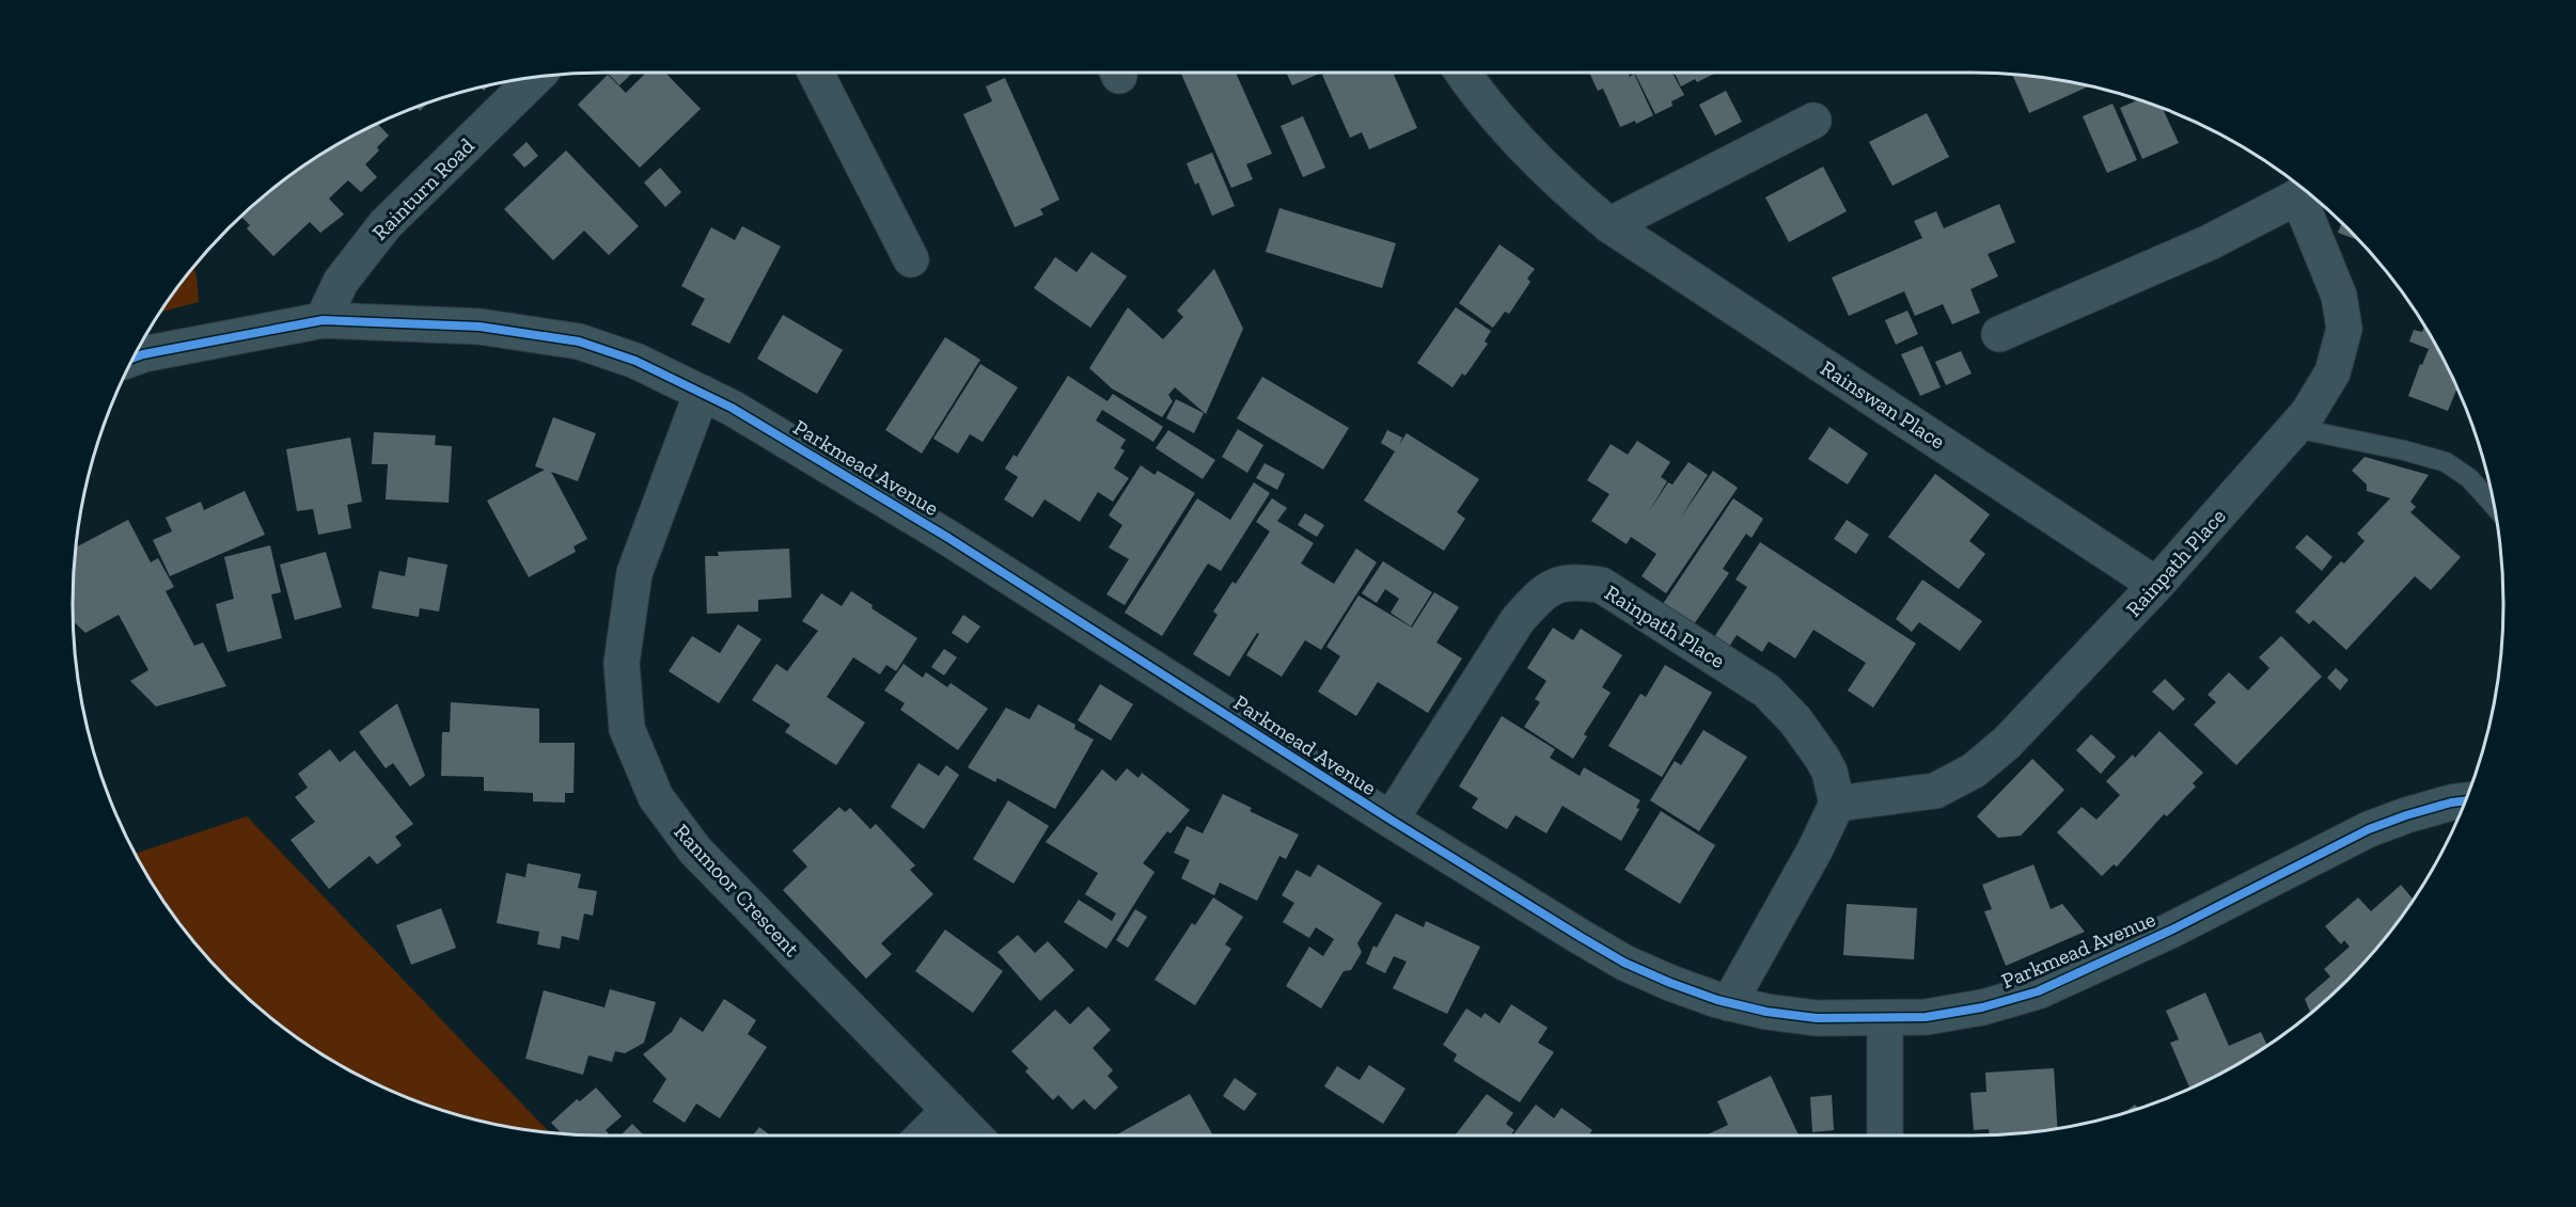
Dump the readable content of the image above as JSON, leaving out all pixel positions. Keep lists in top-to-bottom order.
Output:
{
  "streets": {
    "street": [
      "Rainturn Road",
      "Rainswan Place",
      "Parkmead Avenue",
      "Rainpath Place",
      "Ranmoor Crescent"
    ]
  },
  "crossings": [
    ["Rainturn Road", "Parkmead Avenue"],
    ["Rainswan Place", "Rainpath Place"],
    ["Parkmead Avenue", "Rainpath Place"],
    ["Parkmead Avenue", "Ranmoor Crescent"]
  ]
}
